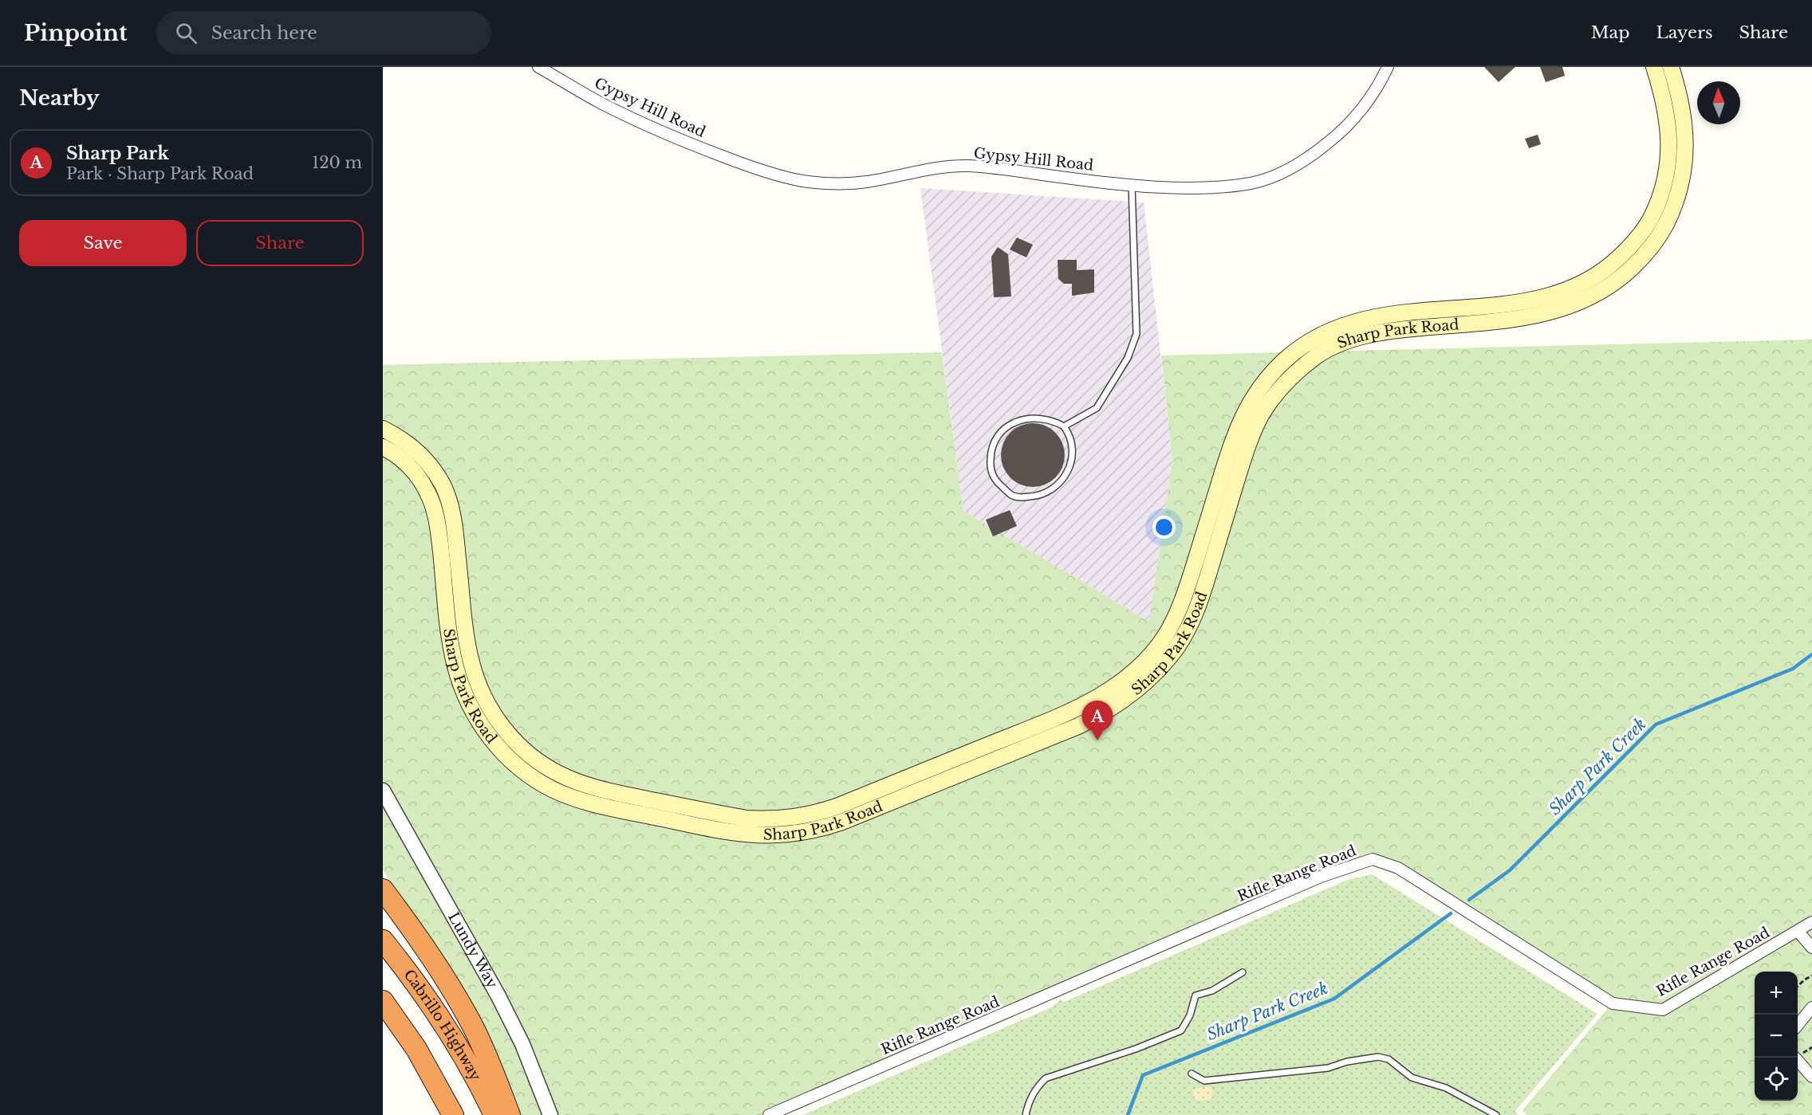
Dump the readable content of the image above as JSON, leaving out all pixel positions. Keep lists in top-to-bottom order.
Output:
{
  "streets": {
    "highway": ["Cabrillo Highway"],
    "main road": ["Sharp Park Road"],
    "street": ["Gypsy Hill Road", "Rifle Range Road", "Lundy Way"]
  },
  "water": ["Sharp Park Creek"],
  "north": "top",
  "page": {
    "header": "Pinpoint",
    "search": "Search here",
    "nav": ["Map", "Layers", "Share"],
    "heading": "Nearby",
    "list": [
      {
        "mark": "A",
        "name": "Sharp Park",
        "note": "Park · Sharp Park Road",
        "value": "120 m"
      }
    ],
    "buttons": ["Save", "Share"],
    "pins": "A",
    "map_buttons": ["+", "−"]
  }
}
